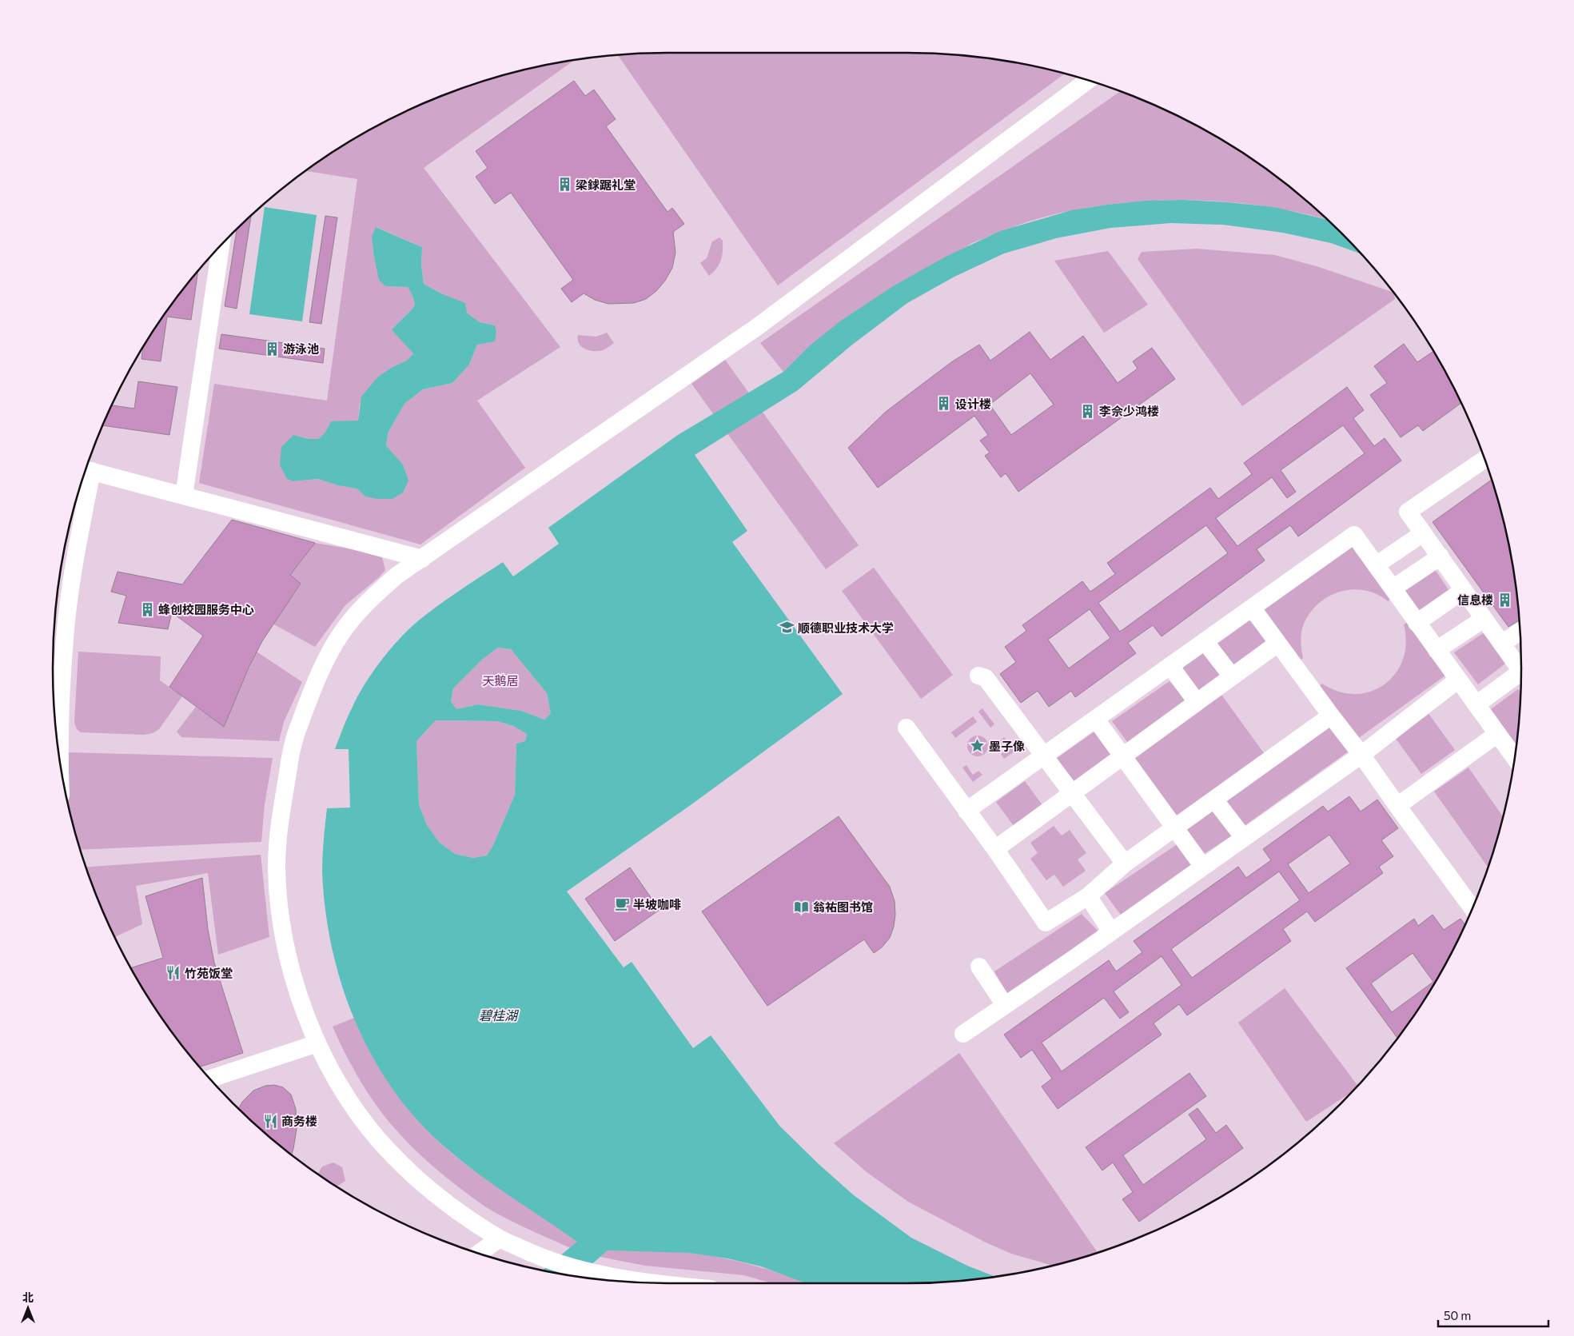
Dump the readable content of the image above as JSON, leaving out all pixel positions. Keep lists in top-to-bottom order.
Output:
{
  "water": ["碧桂湖"],
  "parks": ["天鹅居"],
  "places": {
    "building": [
      "梁銶踞礼堂",
      "游泳池",
      "设计楼",
      "李佘少鸿楼",
      "信息楼",
      "蜂创校园服务中心"
    ],
    "school or university": ["顺德职业技术大学"],
    "place": ["墨子像"],
    "cafe": ["半坡咖啡"],
    "library": ["翁祐图书馆"],
    "restaurant": ["竹苑饭堂", "商务楼"]
  },
  "scale_bar": "50 m",
  "north": "top"
}
